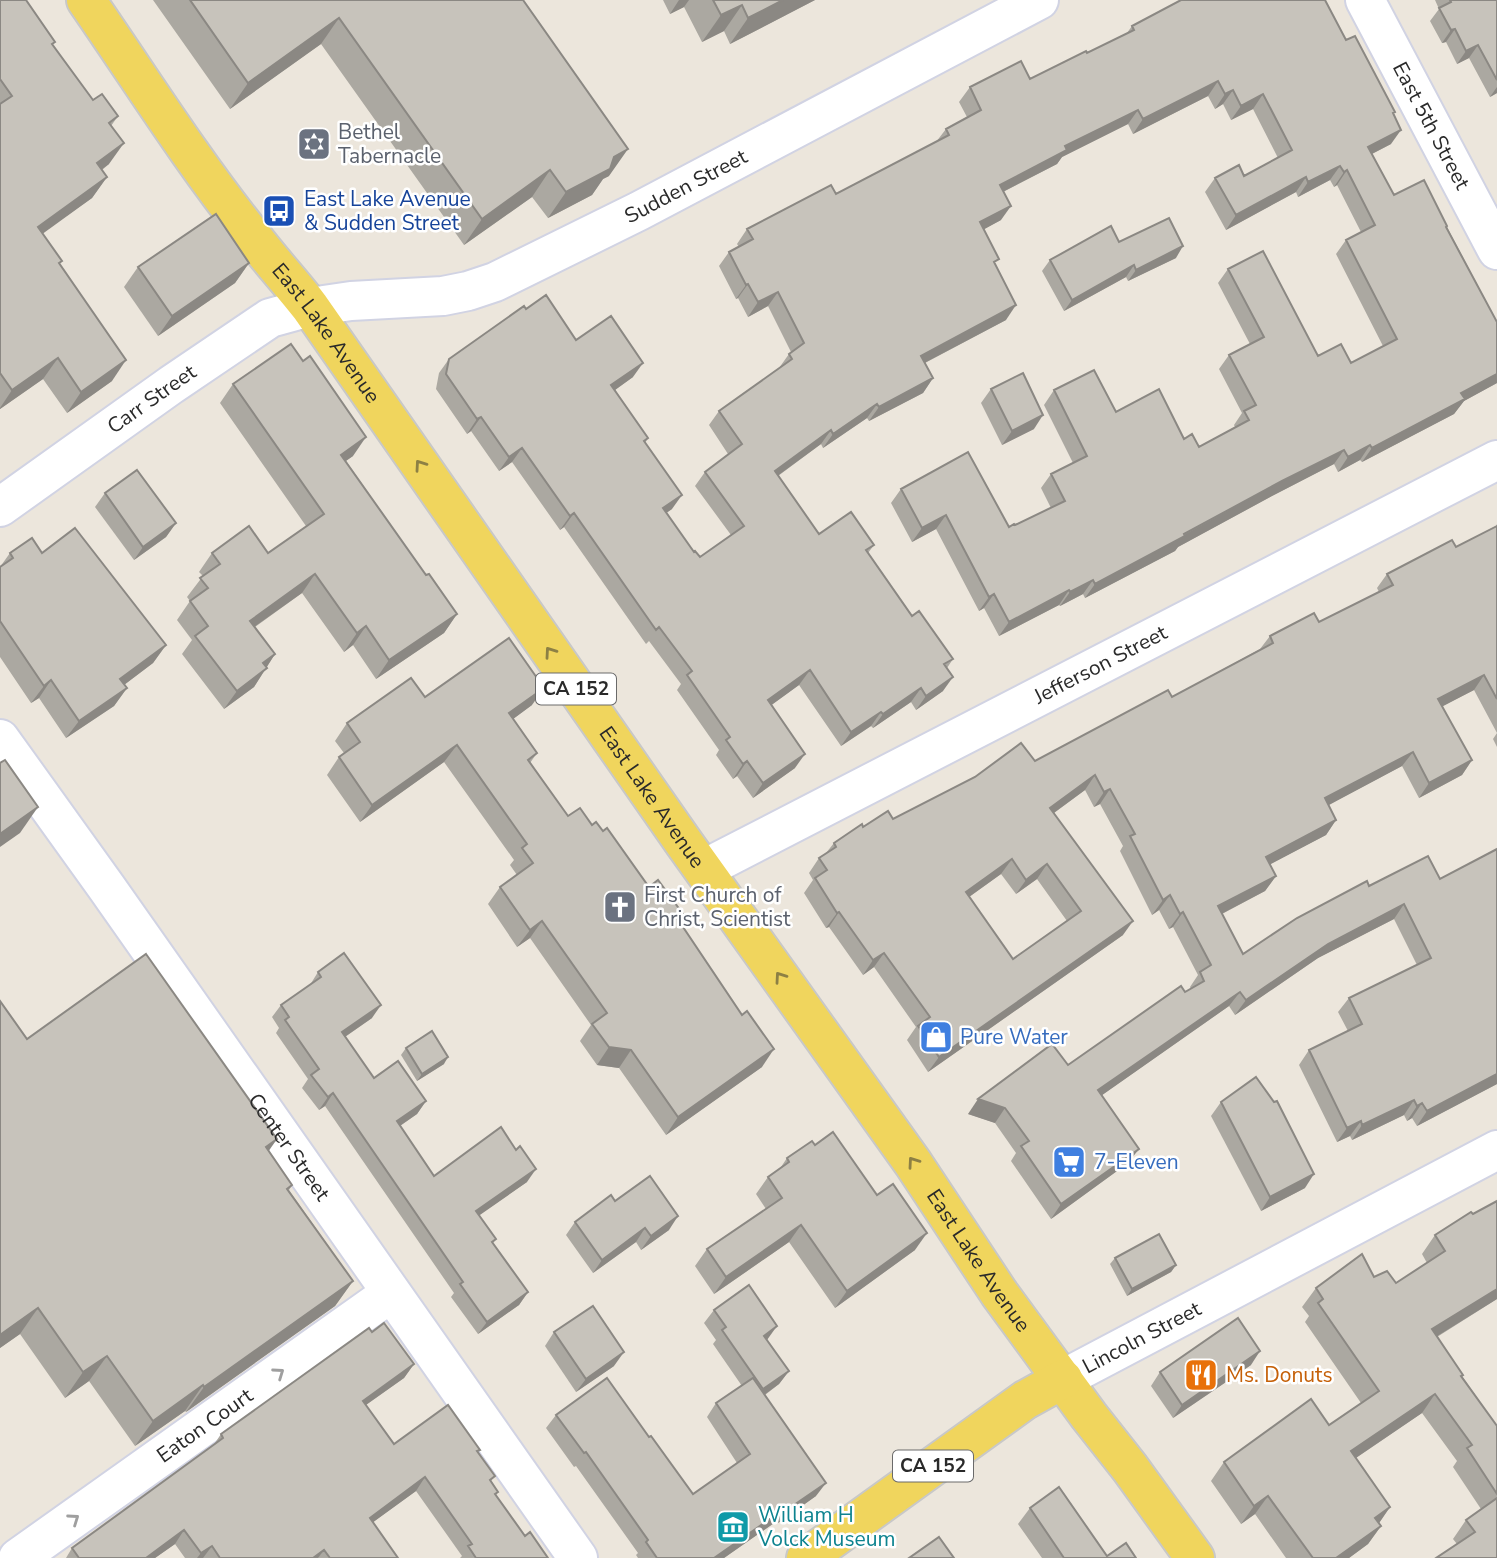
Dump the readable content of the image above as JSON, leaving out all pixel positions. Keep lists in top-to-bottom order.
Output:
{
  "streets": {
    "main road": ["East Lake Avenue", "CA 152", "Lincoln Street"],
    "street": [
      "East 5th Street",
      "Sudden Street",
      "Carr Street",
      "Jefferson Street",
      "Center Street",
      "Eaton Court"
    ]
  },
  "crossings": [
    ["Sudden Street", "East Lake Avenue"],
    ["Sudden Street", "Carr Street"],
    ["East Lake Avenue", "Carr Street"],
    ["East Lake Avenue", "Jefferson Street"],
    ["East Lake Avenue", "Lincoln Street"],
    ["Center Street", "Eaton Court"]
  ],
  "one_way": ["East Lake Avenue", "Eaton Court"],
  "places": {
    "synagogue": ["Bethel Tabernacle"],
    "bus stop": ["East Lake Avenue & Sudden Street"],
    "church": ["First Church of Christ, Scientist"],
    "shop": ["Pure Water"],
    "supermarket": ["7-Eleven"],
    "restaurant": ["Ms. Donuts"],
    "museum": ["William H Volck Museum"]
  }
}
